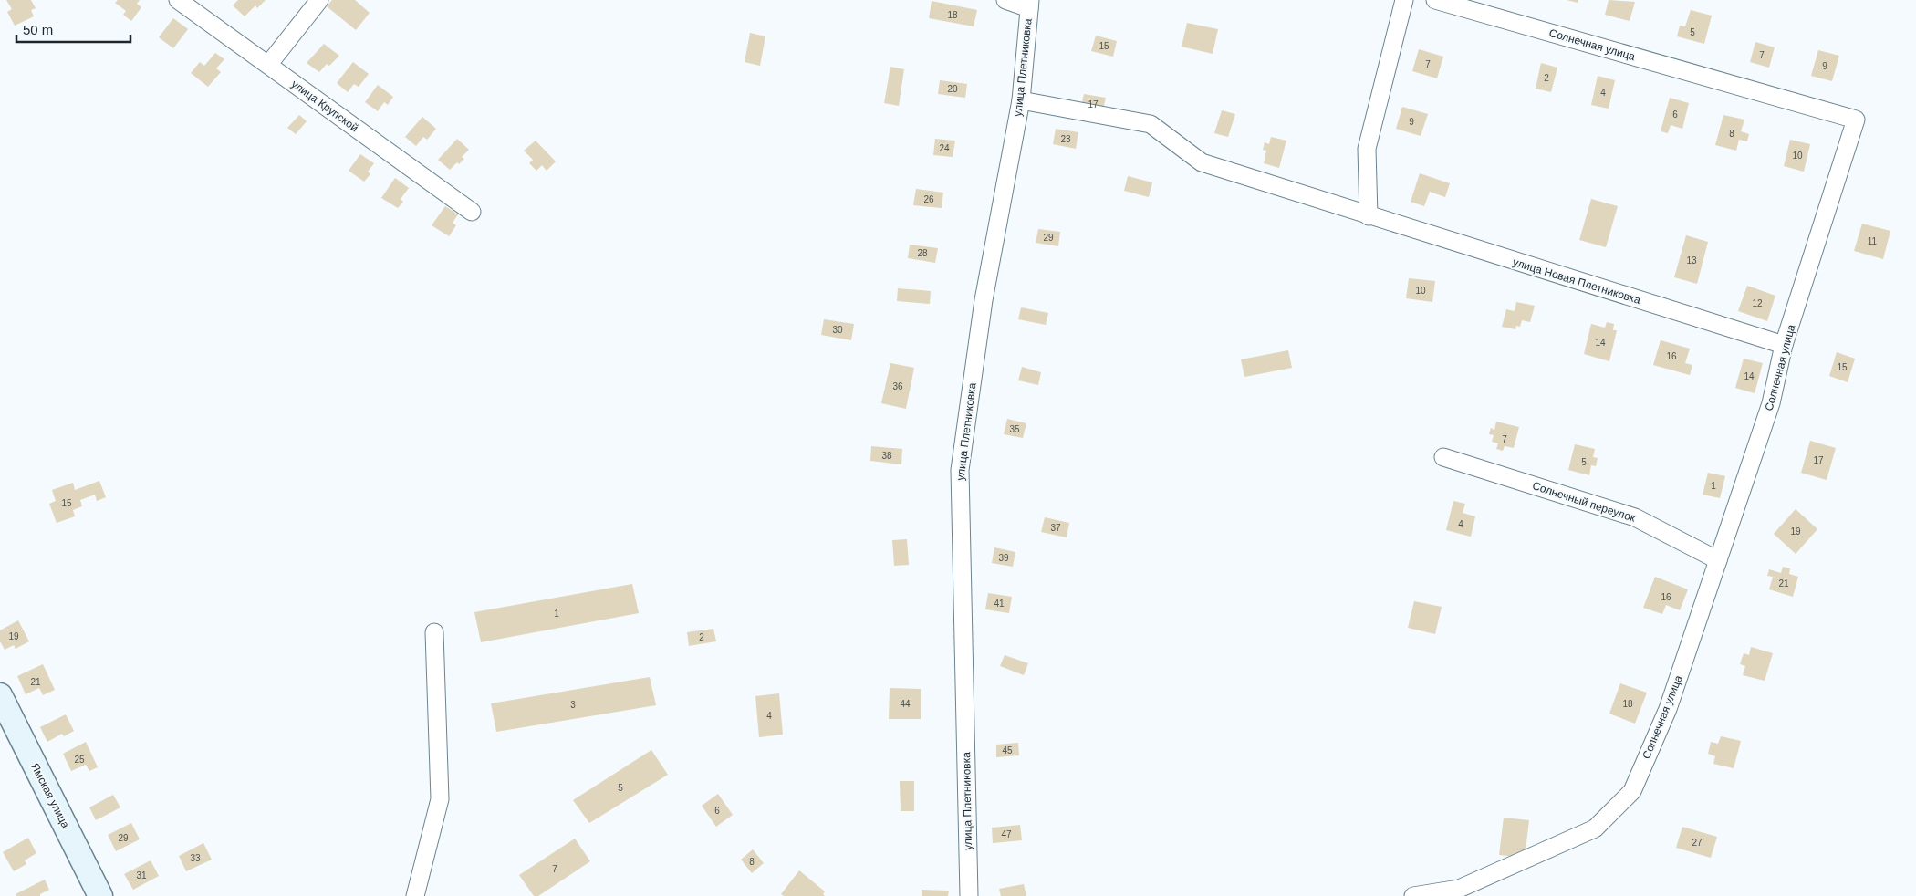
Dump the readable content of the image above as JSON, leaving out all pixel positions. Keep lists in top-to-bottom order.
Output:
{
  "streets": {
    "main road": ["Ямская улица"],
    "street": [
      "Солнечная улица",
      "улица Плетниковка",
      "улица Крупской",
      "улица Новая Плетниковка",
      "Солнечный переулок"
    ]
  },
  "crossings": [
    ["Солнечная улица", "улица Новая Плетниковка"],
    ["Солнечная улица", "Солнечный переулок"],
    ["улица Плетниковка", "улица Новая Плетниковка"]
  ],
  "house_numbers": [
    "18",
    "5",
    "15",
    "7",
    "7",
    "9",
    "2",
    "20",
    "4",
    "17",
    "6",
    "9",
    "8",
    "23",
    "24",
    "10",
    "26",
    "29",
    "11",
    "28",
    "13",
    "10",
    "12",
    "30",
    "14",
    "16",
    "15",
    "14",
    "36",
    "35",
    "7",
    "38",
    "17",
    "5",
    "1",
    "15",
    "4",
    "37",
    "19",
    "39",
    "21",
    "16",
    "41",
    "1",
    "19",
    "2",
    "21",
    "44",
    "18",
    "3",
    "4",
    "45",
    "25",
    "5",
    "6",
    "47",
    "29",
    "27",
    "33",
    "8",
    "7",
    "31"
  ],
  "scale_bar": "50 m"
}
